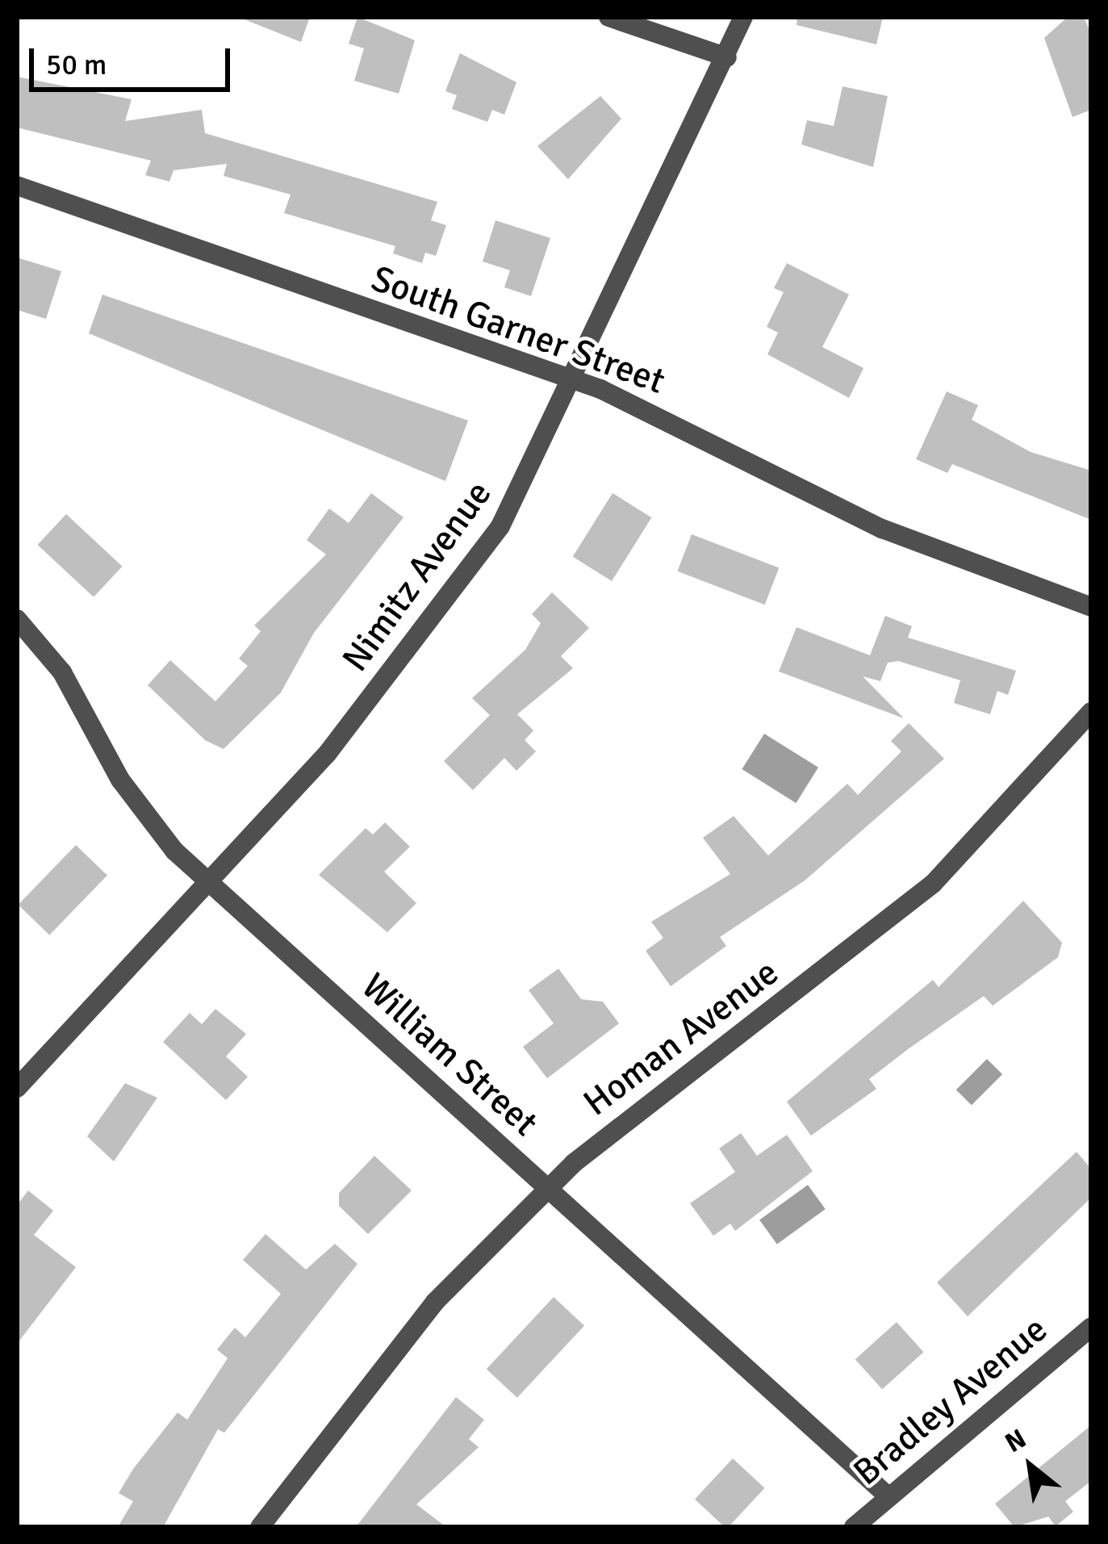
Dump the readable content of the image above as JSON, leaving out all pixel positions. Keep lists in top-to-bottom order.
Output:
{
  "streets": {
    "street": [
      "South Garner Street",
      "Nimitz Avenue",
      "Homan Avenue",
      "William Street",
      "Bradley Avenue"
    ]
  },
  "crossings": [
    ["South Garner Street", "Nimitz Avenue"],
    ["Nimitz Avenue", "William Street"],
    ["Homan Avenue", "William Street"],
    ["William Street", "Bradley Avenue"]
  ],
  "scale_bar": "50 m",
  "north": "top left"
}
